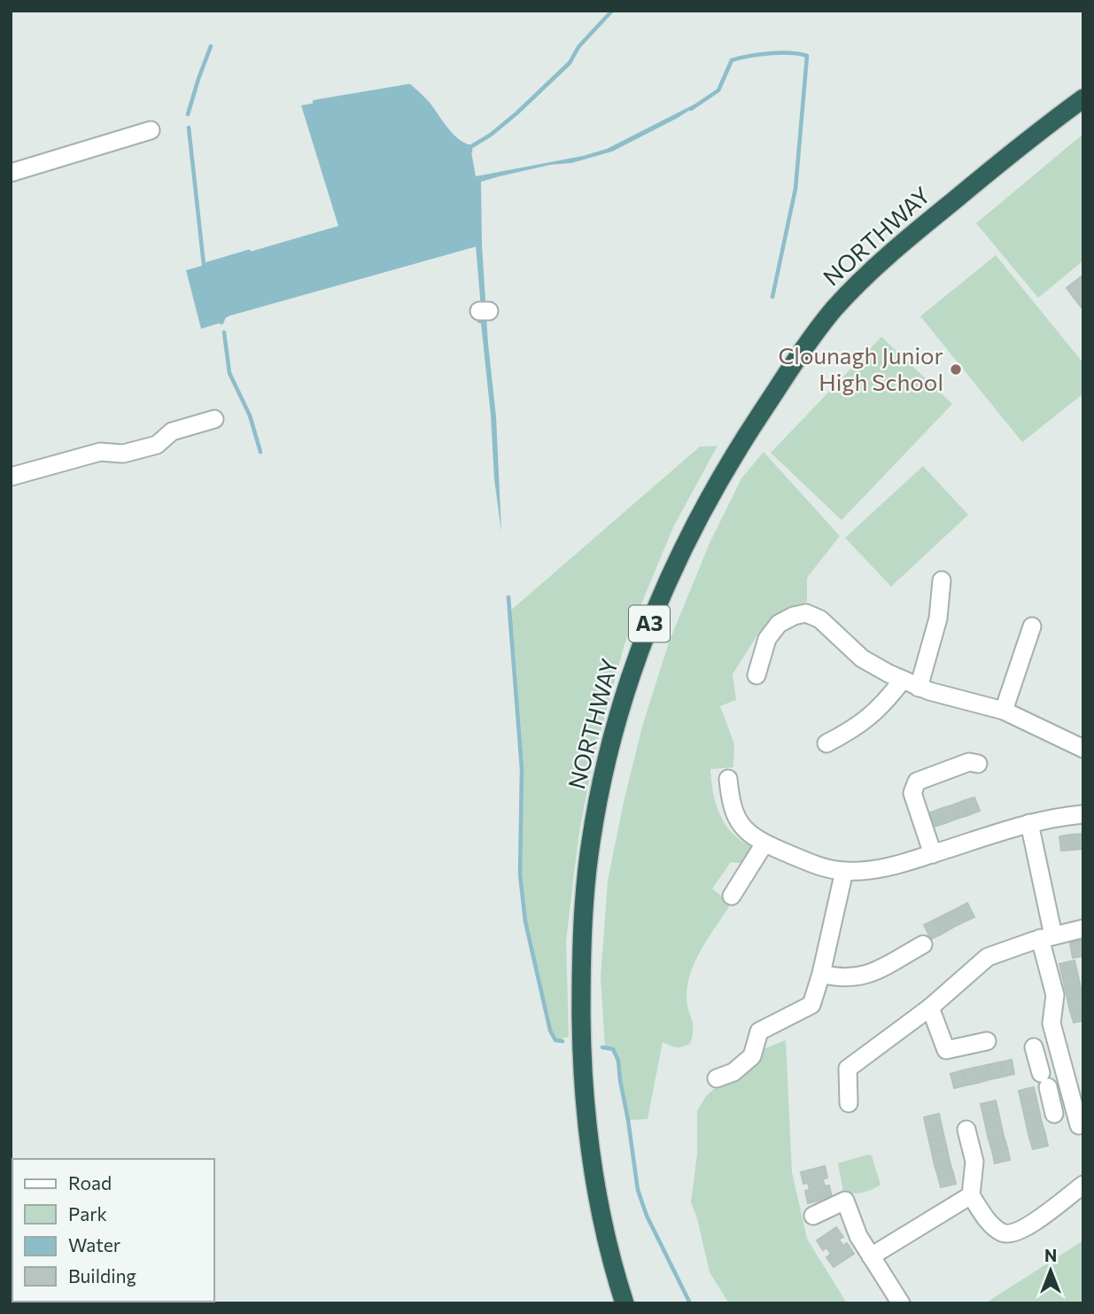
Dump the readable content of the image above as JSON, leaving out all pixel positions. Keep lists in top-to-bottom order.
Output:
{
  "streets": {
    "highway": ["NORTHWAY", "A3"]
  },
  "places": ["Clounagh Junior High School"],
  "legend": [
    "Road",
    "Park",
    "Water",
    "Building"
  ],
  "north": "top"
}
